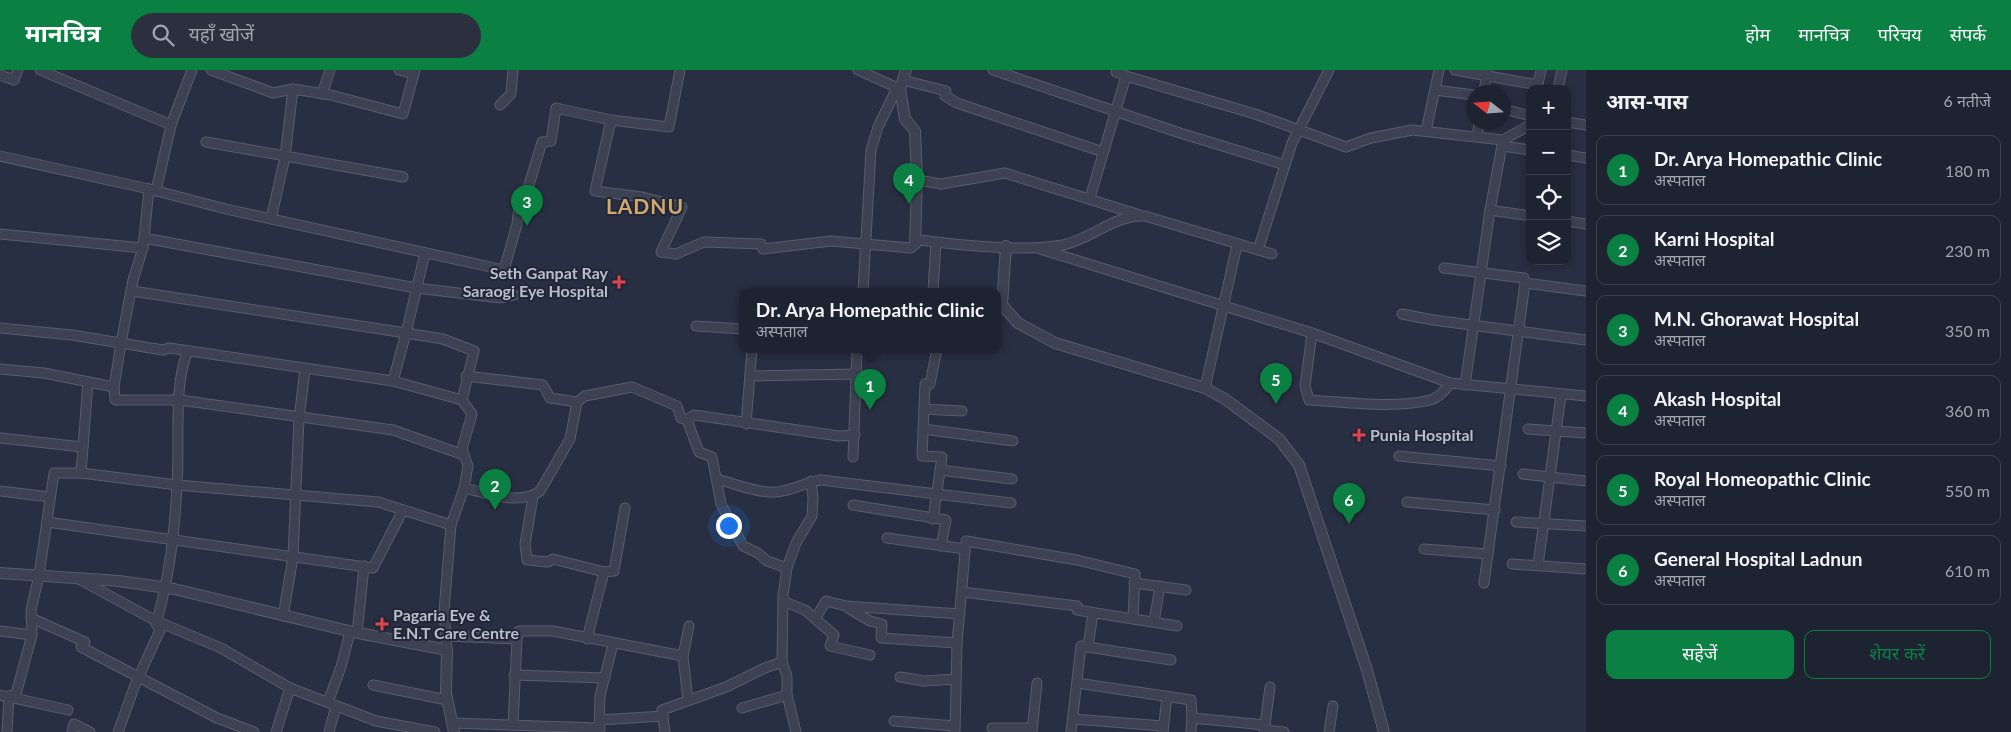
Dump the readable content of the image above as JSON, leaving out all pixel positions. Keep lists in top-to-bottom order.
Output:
{
  "districts": ["LADNU"],
  "places": {
    "health": ["Seth Ganpat Ray Saraogi Eye Hospital", "Punia Hospital", "Pagaria Eye & E.N.T Care Centre"]
  },
  "north": "left",
  "page": {
    "header": "मानचित्र",
    "search": "यहाँ खोजें",
    "nav": [
      "होम",
      "मानचित्र",
      "परिचय",
      "संपर्क"
    ],
    "heading": ["आस-पास", "6 नतीजे"],
    "map_buttons": ["+", "−"],
    "list": [
      {
        "mark": "1",
        "name": "Dr. Arya Homepathic Clinic",
        "note": "अस्पताल",
        "value": "180 m"
      },
      {
        "mark": "2",
        "name": "Karni Hospital",
        "note": "अस्पताल",
        "value": "230 m"
      },
      {
        "mark": "3",
        "name": "M.N. Ghorawat Hospital",
        "note": "अस्पताल",
        "value": "350 m"
      },
      {
        "mark": "4",
        "name": "Akash Hospital",
        "note": "अस्पताल",
        "value": "360 m"
      },
      {
        "mark": "5",
        "name": "Royal Homeopathic Clinic",
        "note": "अस्पताल",
        "value": "550 m"
      },
      {
        "mark": "6",
        "name": "General Hospital Ladnun",
        "note": "अस्पताल",
        "value": "610 m"
      }
    ],
    "pins": [
      "4",
      "3",
      "5",
      "1",
      "2",
      "6"
    ],
    "popup": ["Dr. Arya Homepathic Clinic", "अस्पताल"],
    "buttons": ["सहेजें", "शेयर करें"]
  }
}
